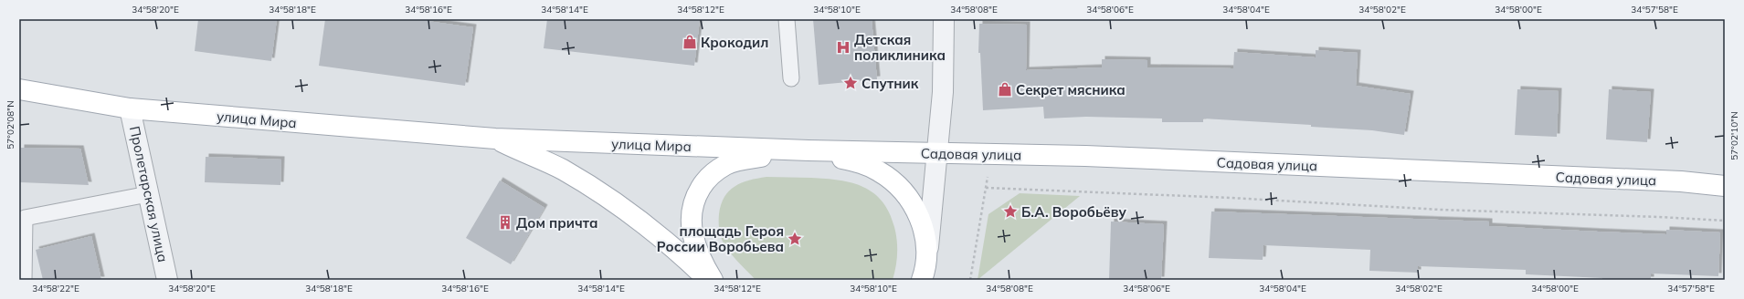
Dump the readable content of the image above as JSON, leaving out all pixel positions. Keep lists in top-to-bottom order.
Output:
{
  "streets": {
    "main road": ["улица Мира", "Садовая улица"],
    "street": ["Пролетарская улица"]
  },
  "crossings": [
    ["улица Мира", "Садовая улица"],
    ["улица Мира", "Пролетарская улица"]
  ],
  "places": {
    "shop": ["Крокодил", "Секрет мясника"],
    "hospital": ["Детская поликлиника"],
    "place": ["Спутник", "Б.А. Воробьёву", "площадь Героя России Воробьева"],
    "building": ["Дом причта"]
  },
  "coordinates": [
    "34°58'20\"E",
    "34°58'18\"E",
    "34°58'16\"E",
    "34°58'14\"E",
    "34°58'12\"E",
    "34°58'10\"E",
    "34°58'08\"E",
    "34°58'06\"E",
    "34°58'04\"E",
    "34°58'02\"E",
    "34°58'00\"E",
    "34°57'58\"E",
    "57°02'08\"N",
    "57°02'10\"N",
    "34°58'22\"E"
  ]
}
